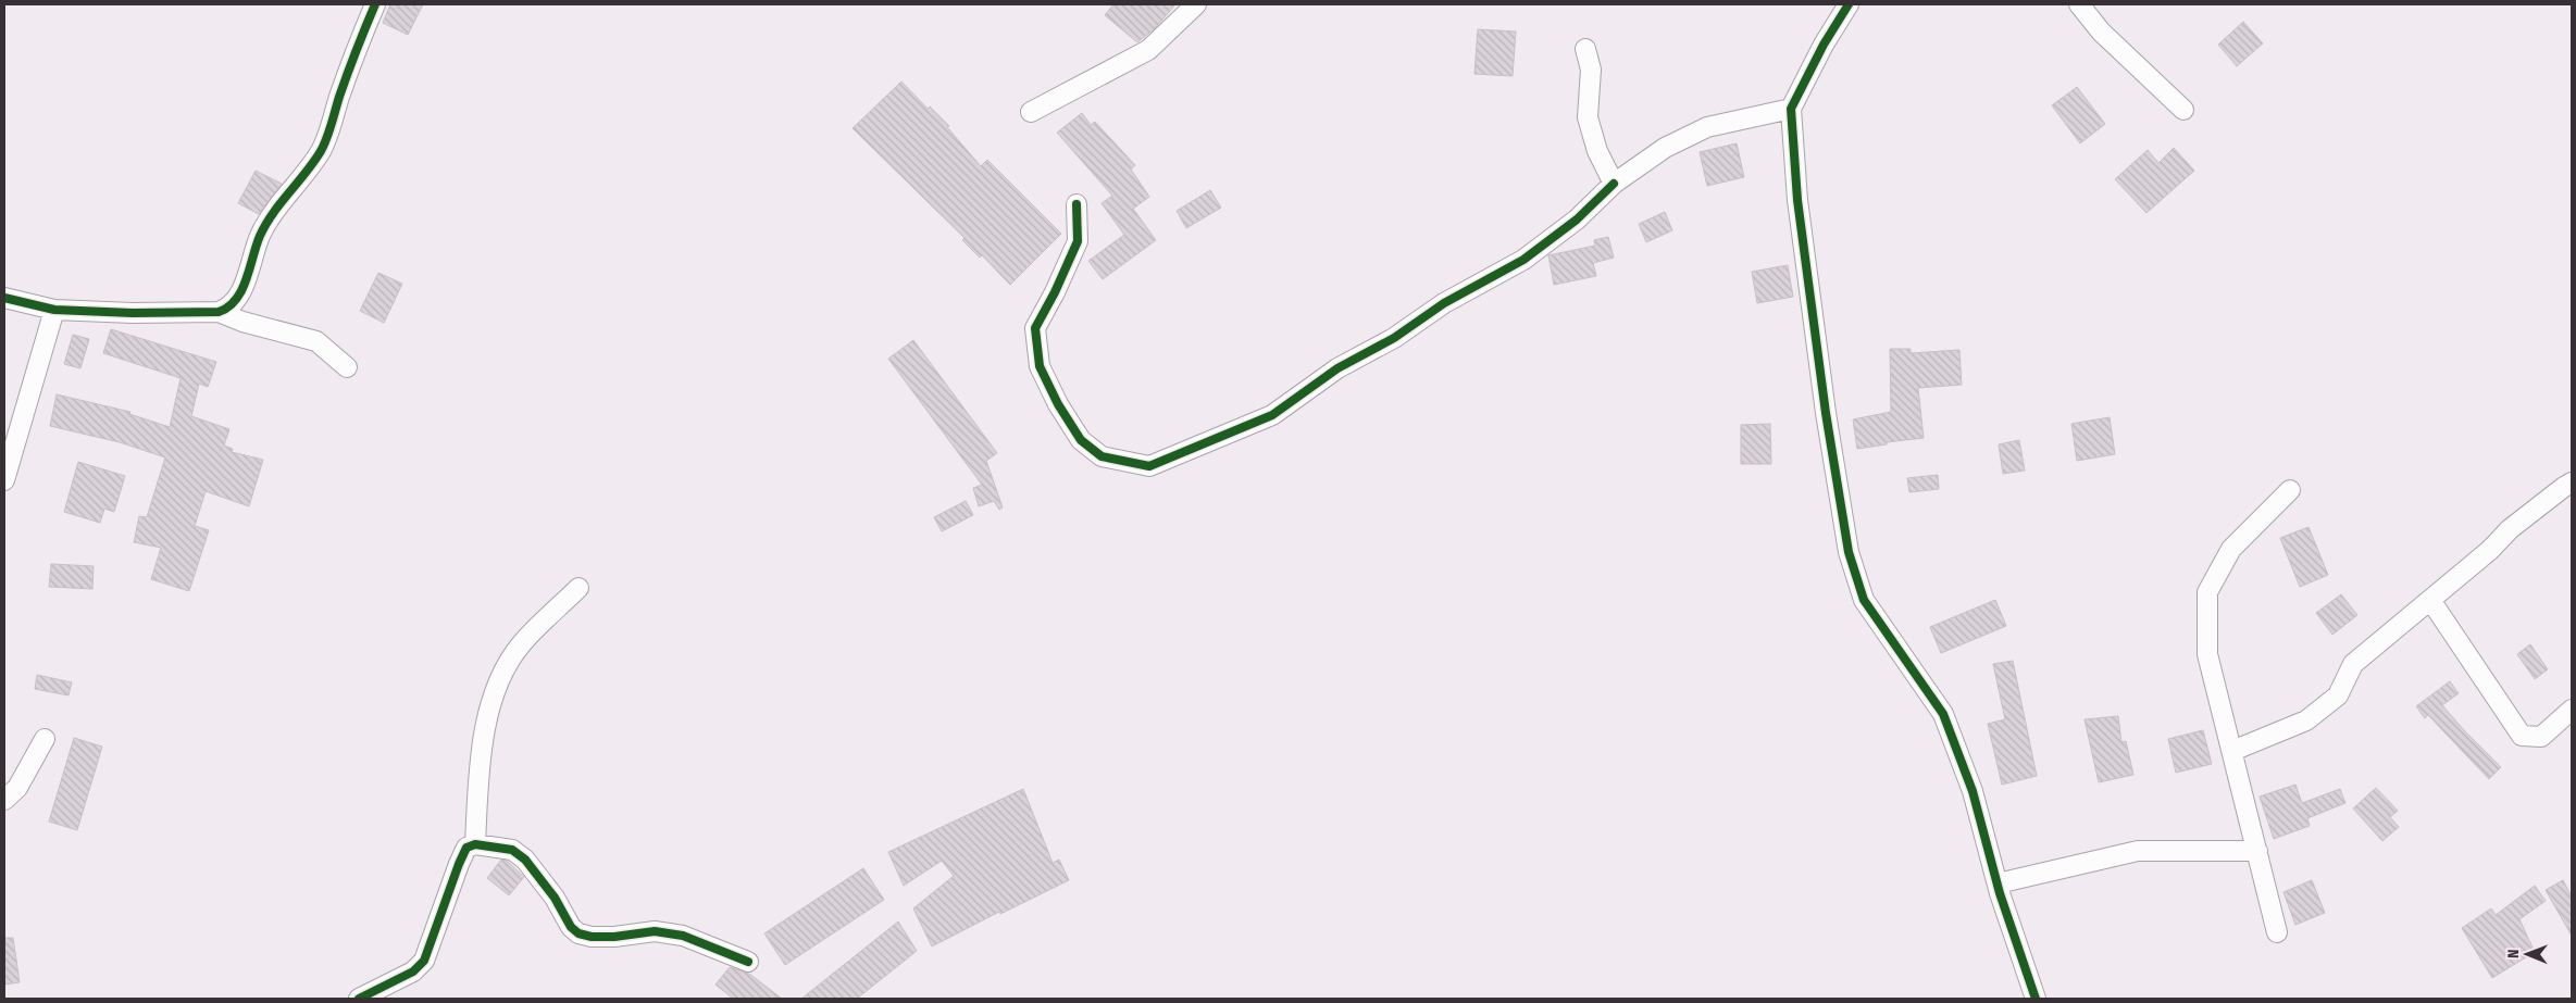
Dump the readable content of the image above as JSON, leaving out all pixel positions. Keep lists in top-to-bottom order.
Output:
{
  "north": "left"
}
